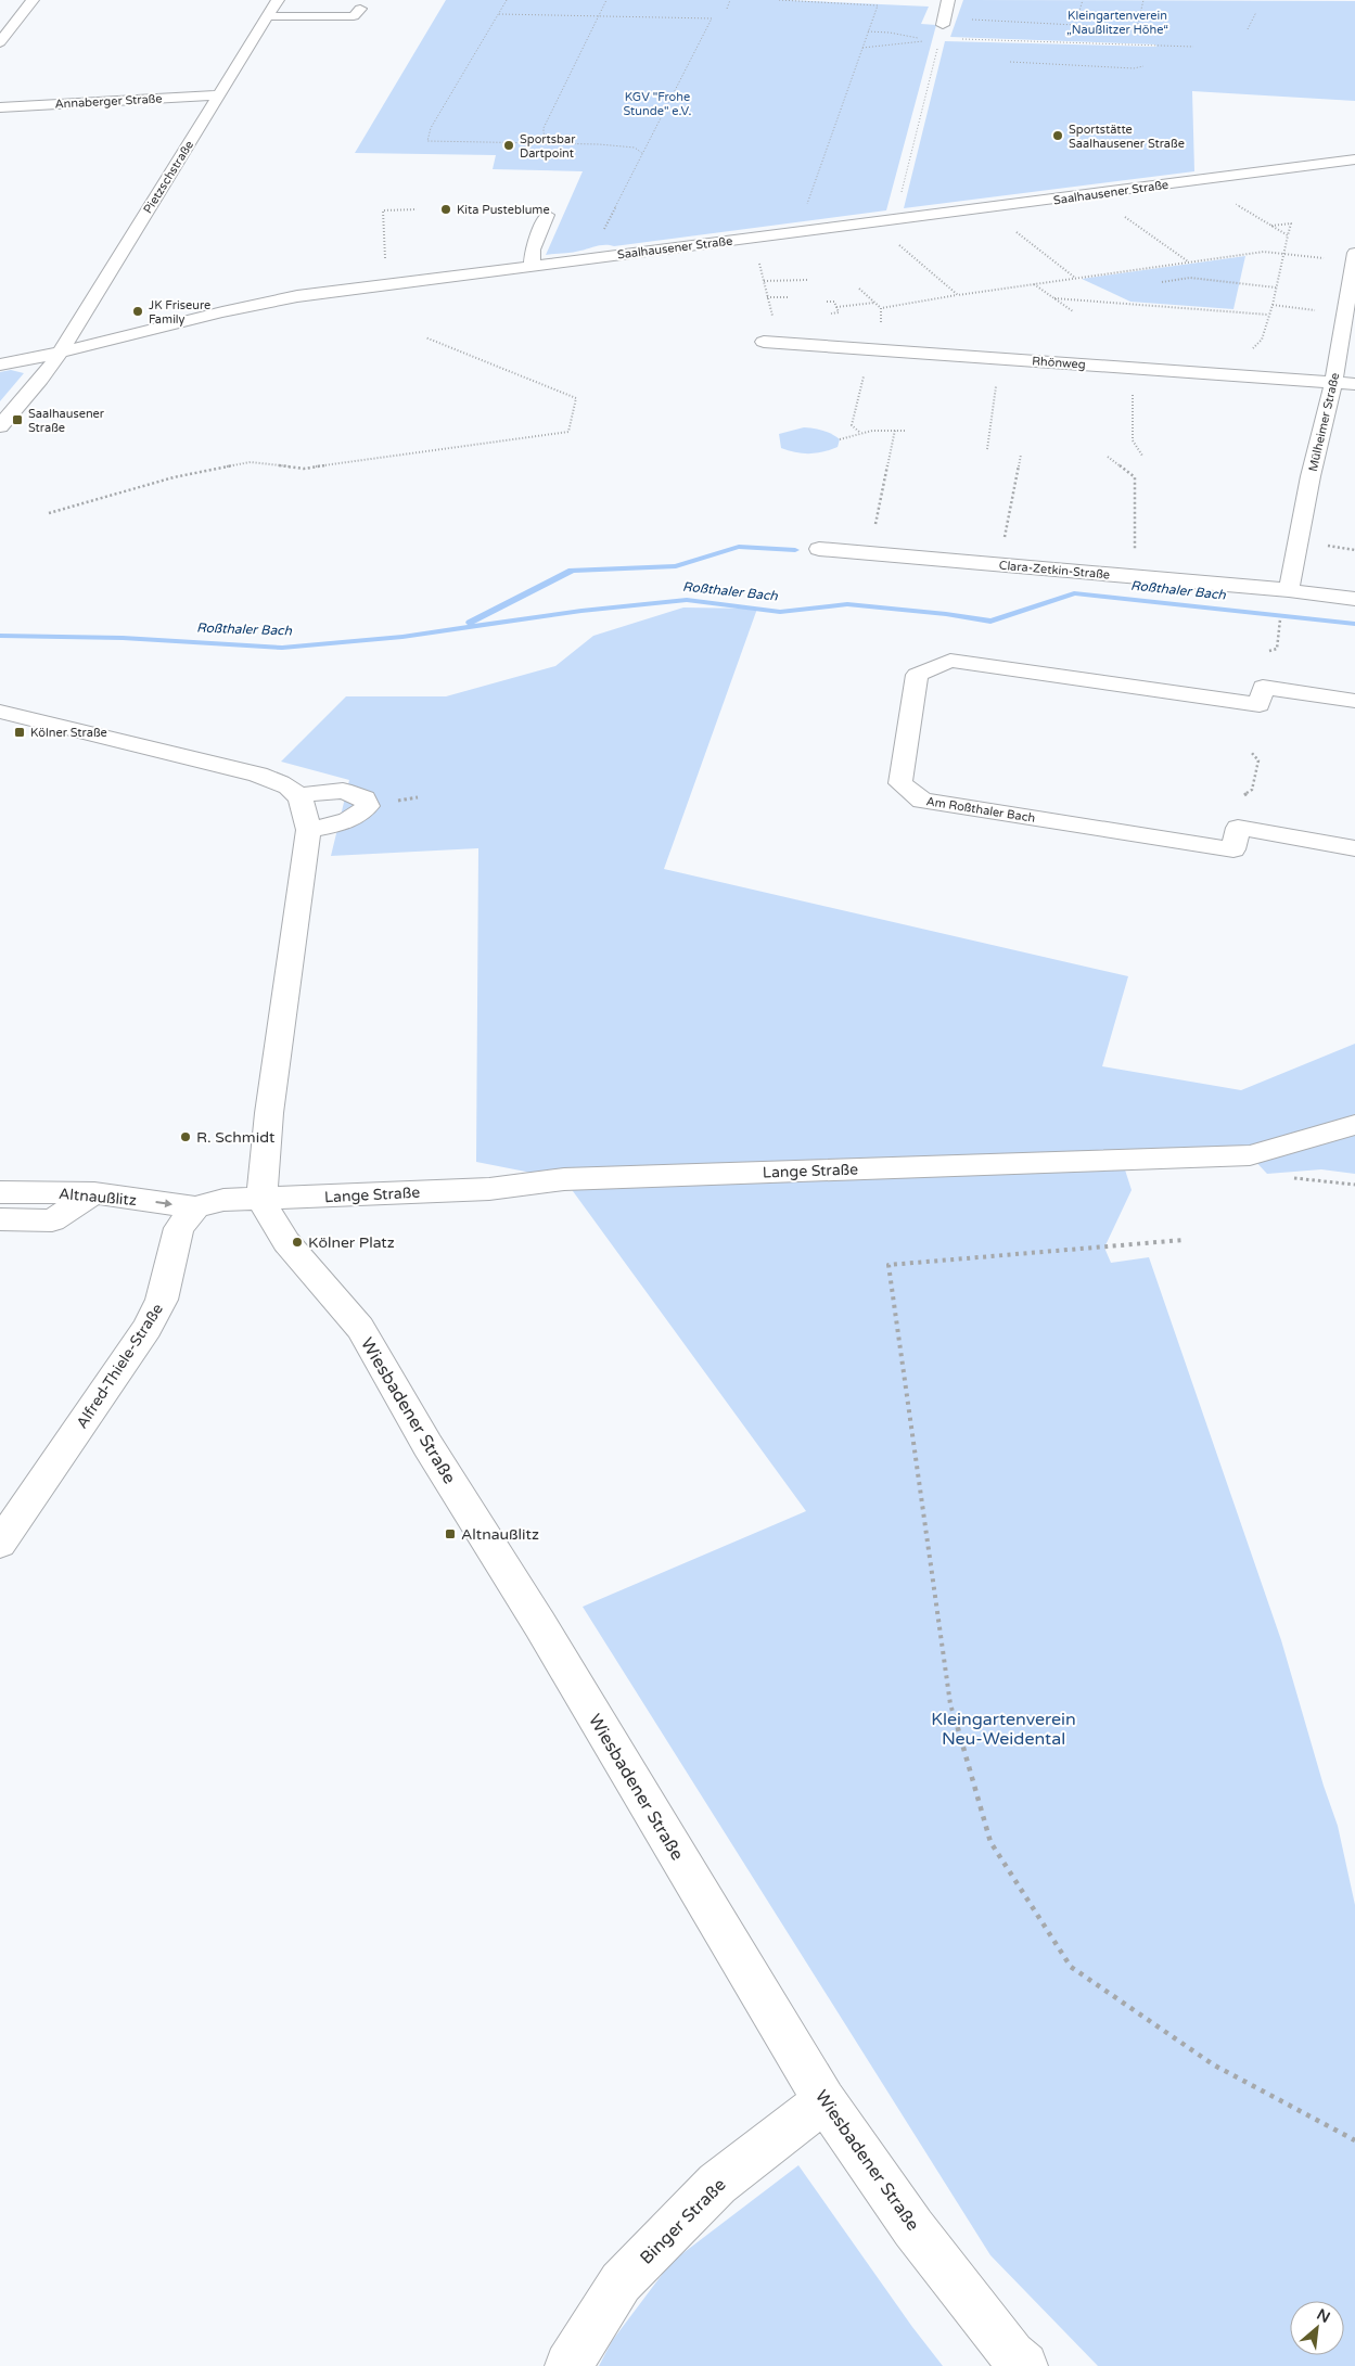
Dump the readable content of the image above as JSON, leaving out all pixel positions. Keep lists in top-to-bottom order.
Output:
{
  "streets": {
    "street": [
      "Annaberger Straße",
      "Pietzschstraße",
      "Saalhausener Straße",
      "Rhönweg",
      "Mülheimer Straße",
      "Clara-Zetkin-Straße",
      "Am Roßthaler Bach",
      "Lange Straße",
      "Altnaußlitz",
      "Alfred-Thiele-Straße",
      "Wiesbadener Straße",
      "Binger Straße"
    ]
  },
  "crossings": [
    ["Annaberger Straße", "Pietzschstraße"],
    ["Pietzschstraße", "Saalhausener Straße"],
    ["Rhönweg", "Mülheimer Straße"],
    ["Mülheimer Straße", "Clara-Zetkin-Straße"],
    ["Lange Straße", "Wiesbadener Straße"],
    ["Altnaußlitz", "Alfred-Thiele-Straße"],
    ["Wiesbadener Straße", "Binger Straße"]
  ],
  "one_way": ["Altnaußlitz"],
  "water": ["Roßthaler Bach"],
  "parks": ["Kleingartenverein „Naußlitzer Höhe“", "KGV \"Frohe Stunde\" e.V.", "Kleingartenverein Neu-Weidental"],
  "places": {
    "other": [
      "Sportstätte Saalhausener Straße",
      "Sportsbar Dartpoint",
      "Kita Pusteblume",
      "JK Friseure Family",
      "R. Schmidt",
      "Kölner Platz"
    ],
    "transit": ["Saalhausener Straße", "Kölner Straße", "Altnaußlitz"]
  },
  "north": "top right"
}
